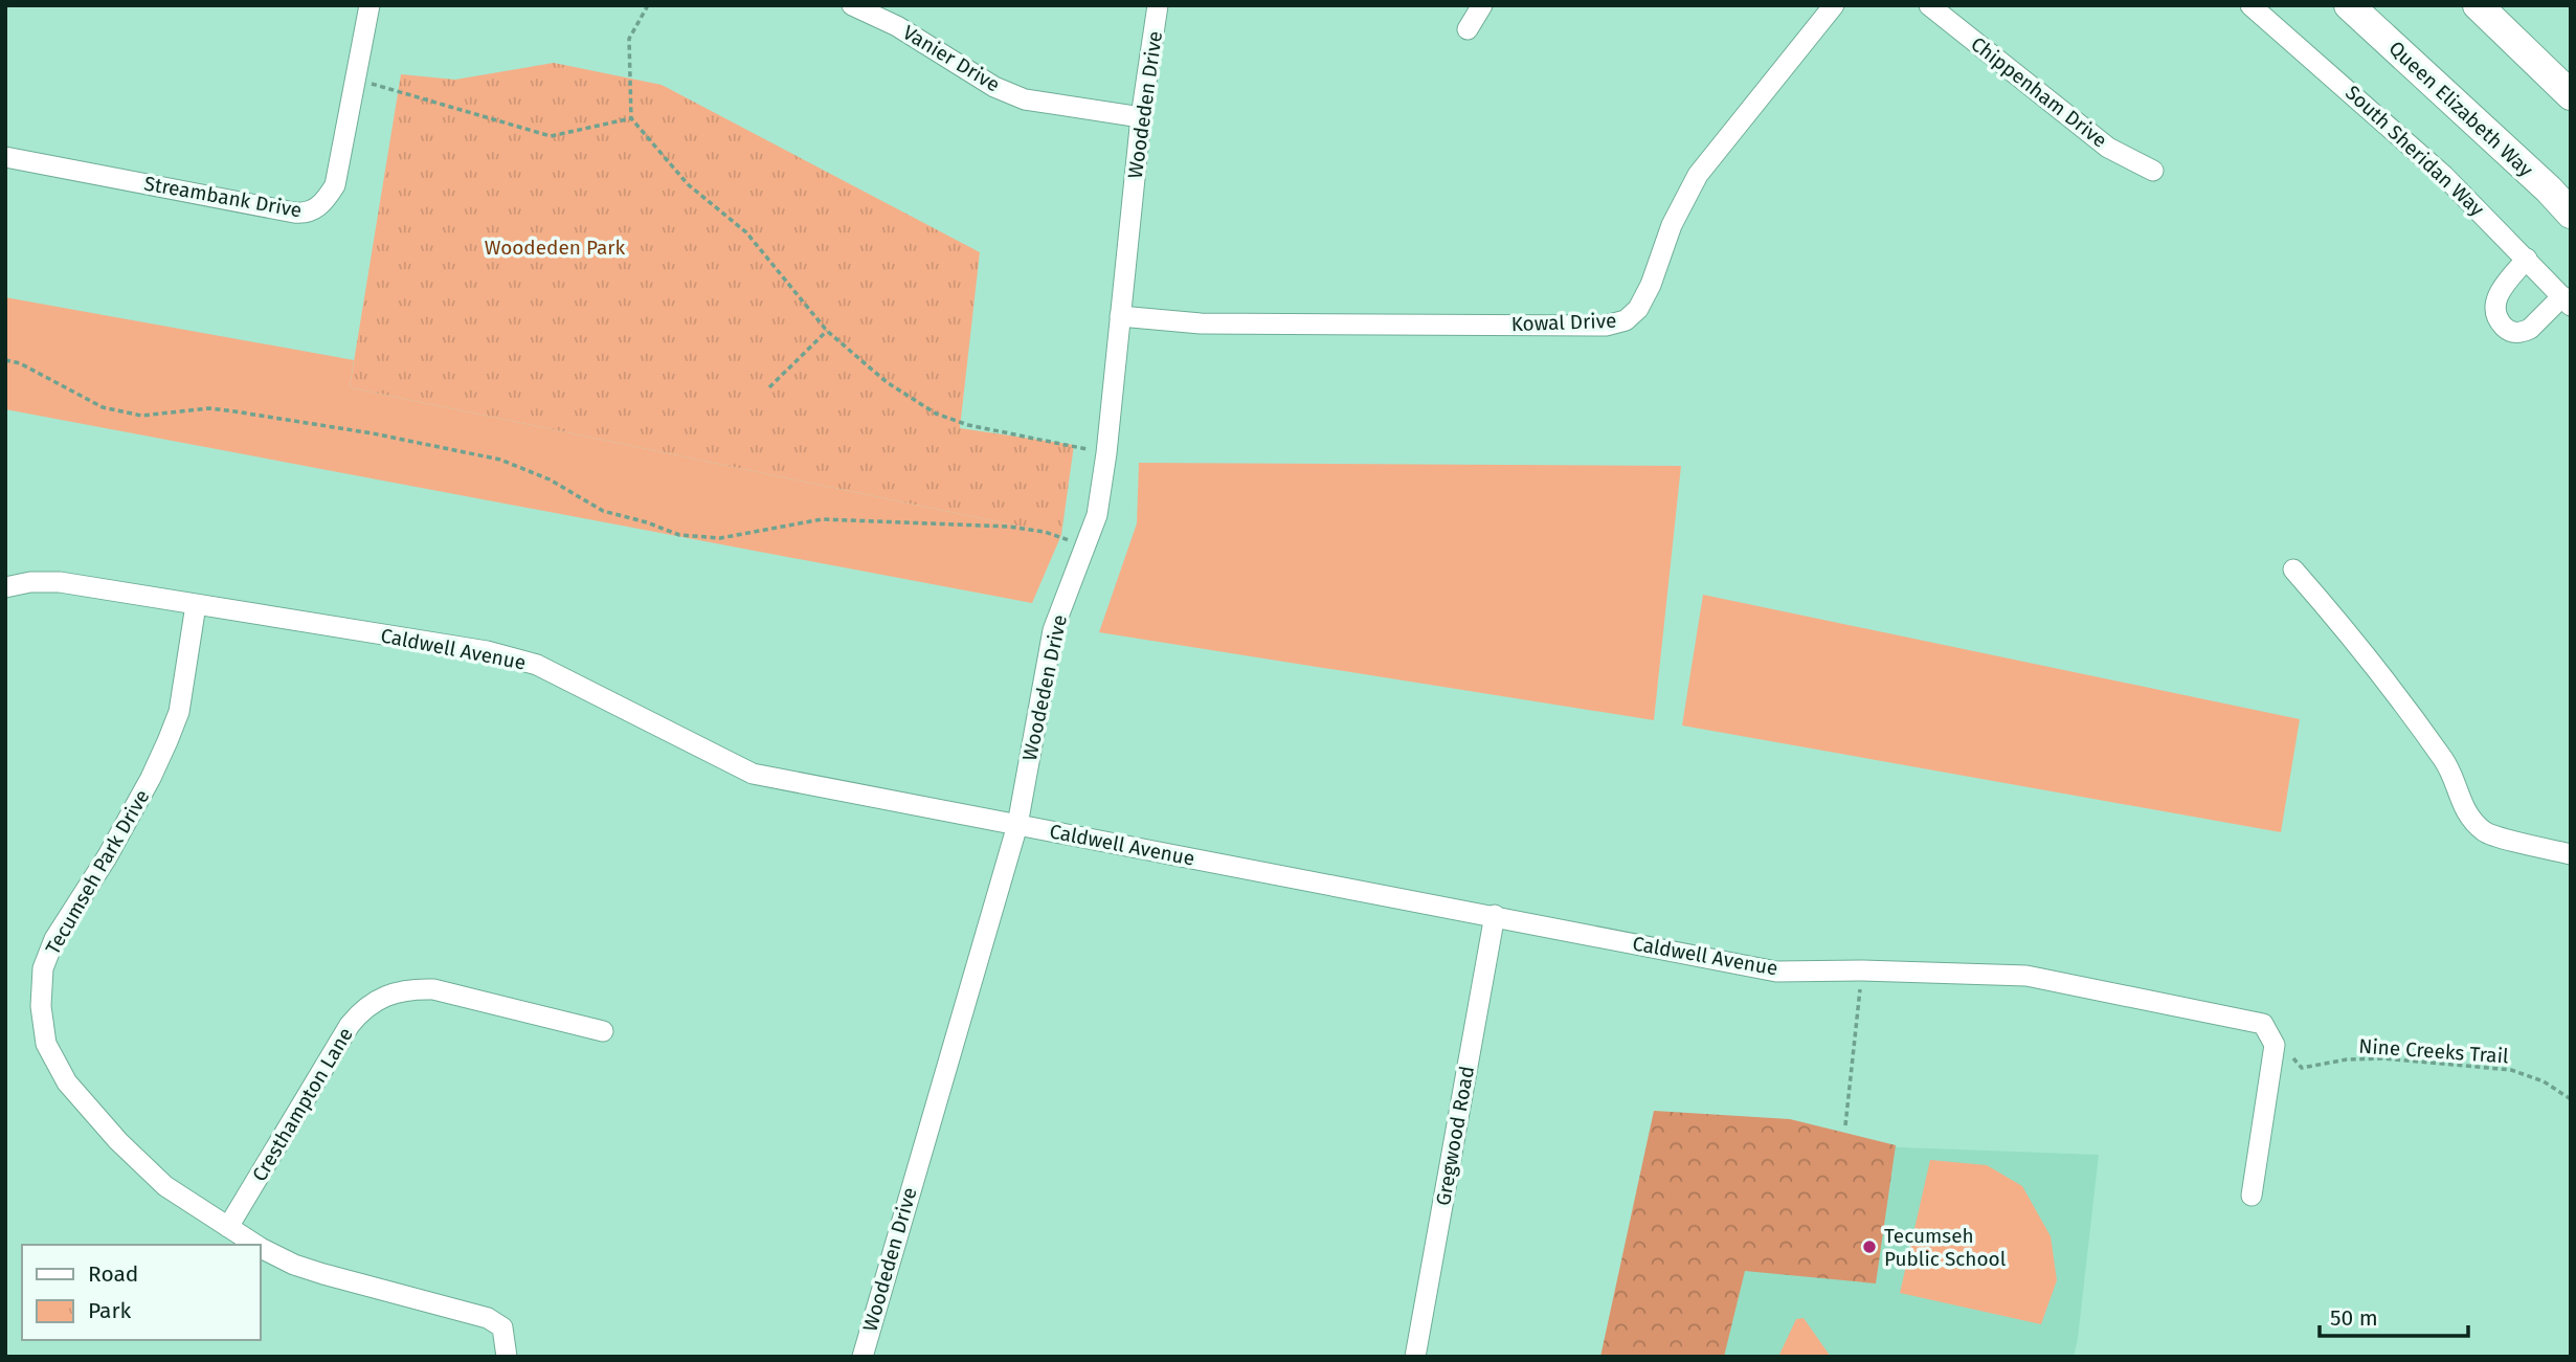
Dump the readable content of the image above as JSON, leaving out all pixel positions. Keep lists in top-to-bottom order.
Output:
{
  "streets": {
    "highway": ["Queen Elizabeth Way"],
    "street": [
      "Vanier Drive",
      "Chippenham Drive",
      "Woodeden Drive",
      "South Sheridan Way",
      "Streambank Drive",
      "Kowal Drive",
      "Caldwell Avenue",
      "Tecumseh Park Drive",
      "Cresthampton Lane",
      "Gregwood Road"
    ],
    "path": ["Nine Creeks Trail"]
  },
  "crossings": [
    ["Vanier Drive", "Woodeden Drive"],
    ["Woodeden Drive", "Kowal Drive"],
    ["Woodeden Drive", "Caldwell Avenue"],
    ["Caldwell Avenue", "Tecumseh Park Drive"],
    ["Caldwell Avenue", "Gregwood Road"],
    ["Tecumseh Park Drive", "Cresthampton Lane"]
  ],
  "parks": ["Woodeden Park"],
  "places": ["Tecumseh Public School"],
  "legend": ["Road", "Park"],
  "scale_bar": "50 m"
}
